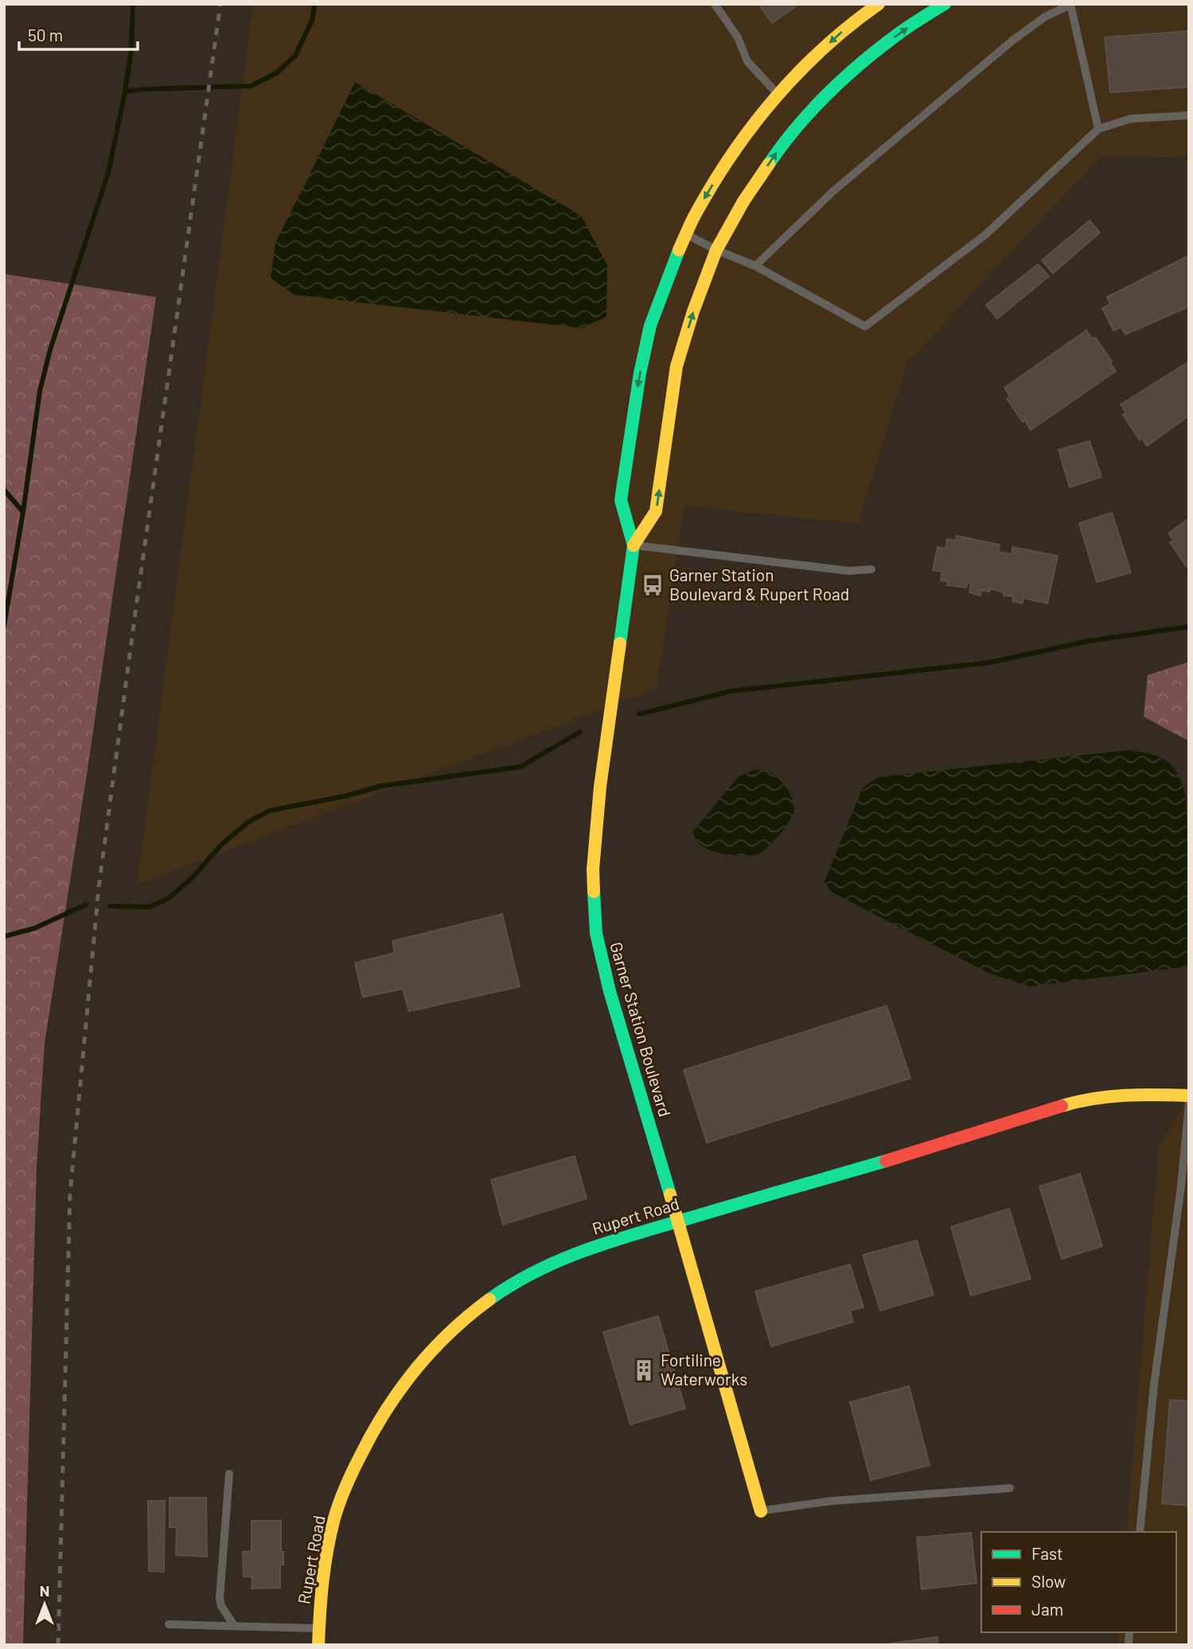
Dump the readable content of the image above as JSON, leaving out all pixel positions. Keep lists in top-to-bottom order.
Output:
{
  "streets": {
    "street": ["Garner Station Boulevard", "Rupert Road"]
  },
  "crossings": [
    ["Garner Station Boulevard", "Rupert Road"]
  ],
  "places": {
    "bus stop": ["Garner Station Boulevard & Rupert Road"],
    "building": ["Fortiline Waterworks"]
  },
  "legend": ["Fast", "Slow", "Jam"],
  "scale_bar": "50 m",
  "north": "top"
}
